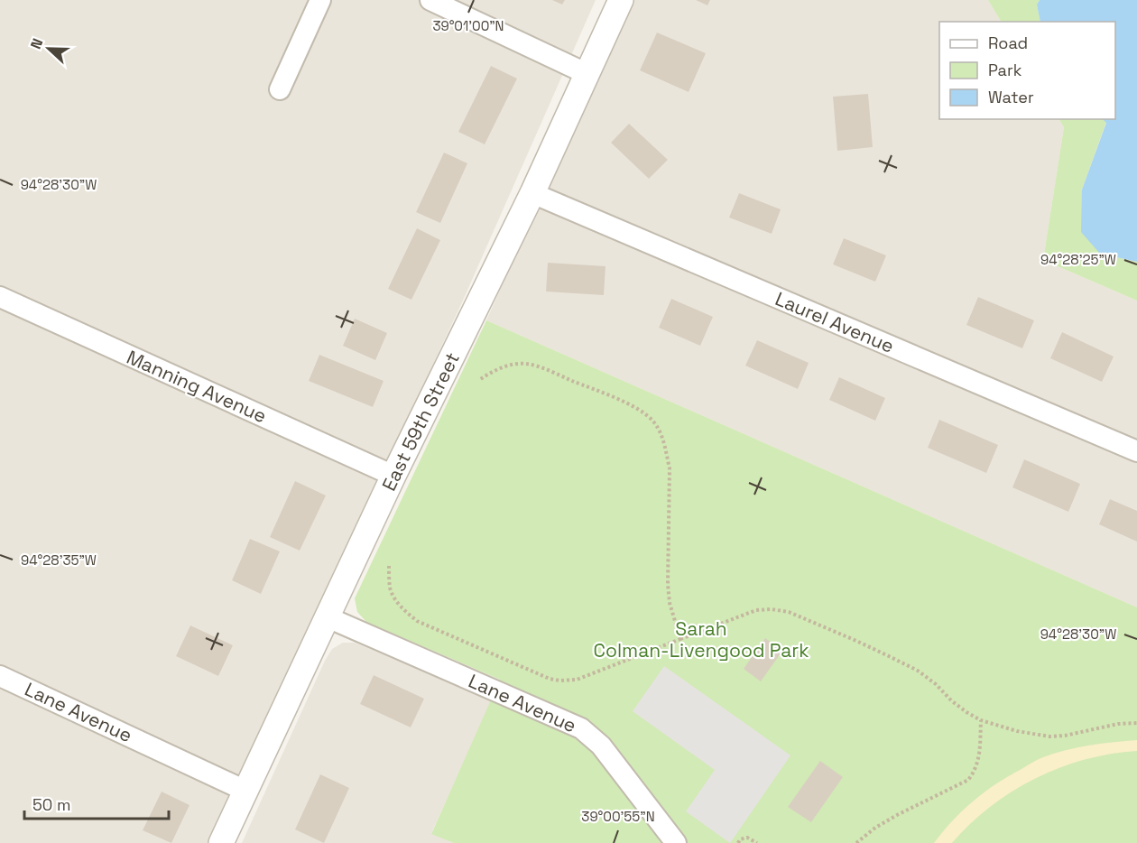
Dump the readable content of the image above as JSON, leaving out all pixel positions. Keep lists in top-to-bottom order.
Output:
{
  "streets": {
    "street": [
      "Laurel Avenue",
      "Manning Avenue",
      "East 59th Street",
      "Lane Avenue"
    ]
  },
  "crossings": [
    ["Laurel Avenue", "East 59th Street"],
    ["Manning Avenue", "East 59th Street"],
    ["East 59th Street", "Lane Avenue"]
  ],
  "parks": ["Sarah Colman-Livengood Park"],
  "legend": ["Road", "Park", "Water"],
  "scale_bar": "50 m",
  "north": "left",
  "coordinates": [
    "39°01'00\"N",
    "94°28'30\"W",
    "94°28'25\"W",
    "94°28'35\"W",
    "39°00'55\"N"
  ]
}
